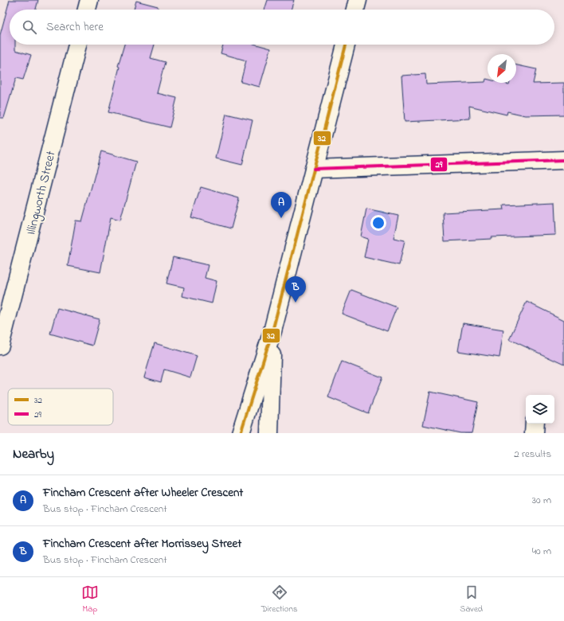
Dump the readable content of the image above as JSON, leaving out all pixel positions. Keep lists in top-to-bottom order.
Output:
{
  "streets": {
    "street": ["Illingworth Street"]
  },
  "lines": ["transit line 32", "transit line 29"],
  "legend": ["32", "29"],
  "north": "bottom left",
  "page": {
    "search": "Search here",
    "pins": ["A", "B"],
    "heading": ["Nearby", "2 results"],
    "list": [
      {
        "mark": "A",
        "name": "Fincham Crescent after Wheeler Crescent",
        "note": "Bus stop · Fincham Crescent",
        "value": "30 m"
      },
      {
        "mark": "B",
        "name": "Fincham Crescent after Morrissey Street",
        "note": "Bus stop · Fincham Crescent",
        "value": "40 m"
      }
    ],
    "nav": ["Map", "Directions", "Saved"]
  }
}
